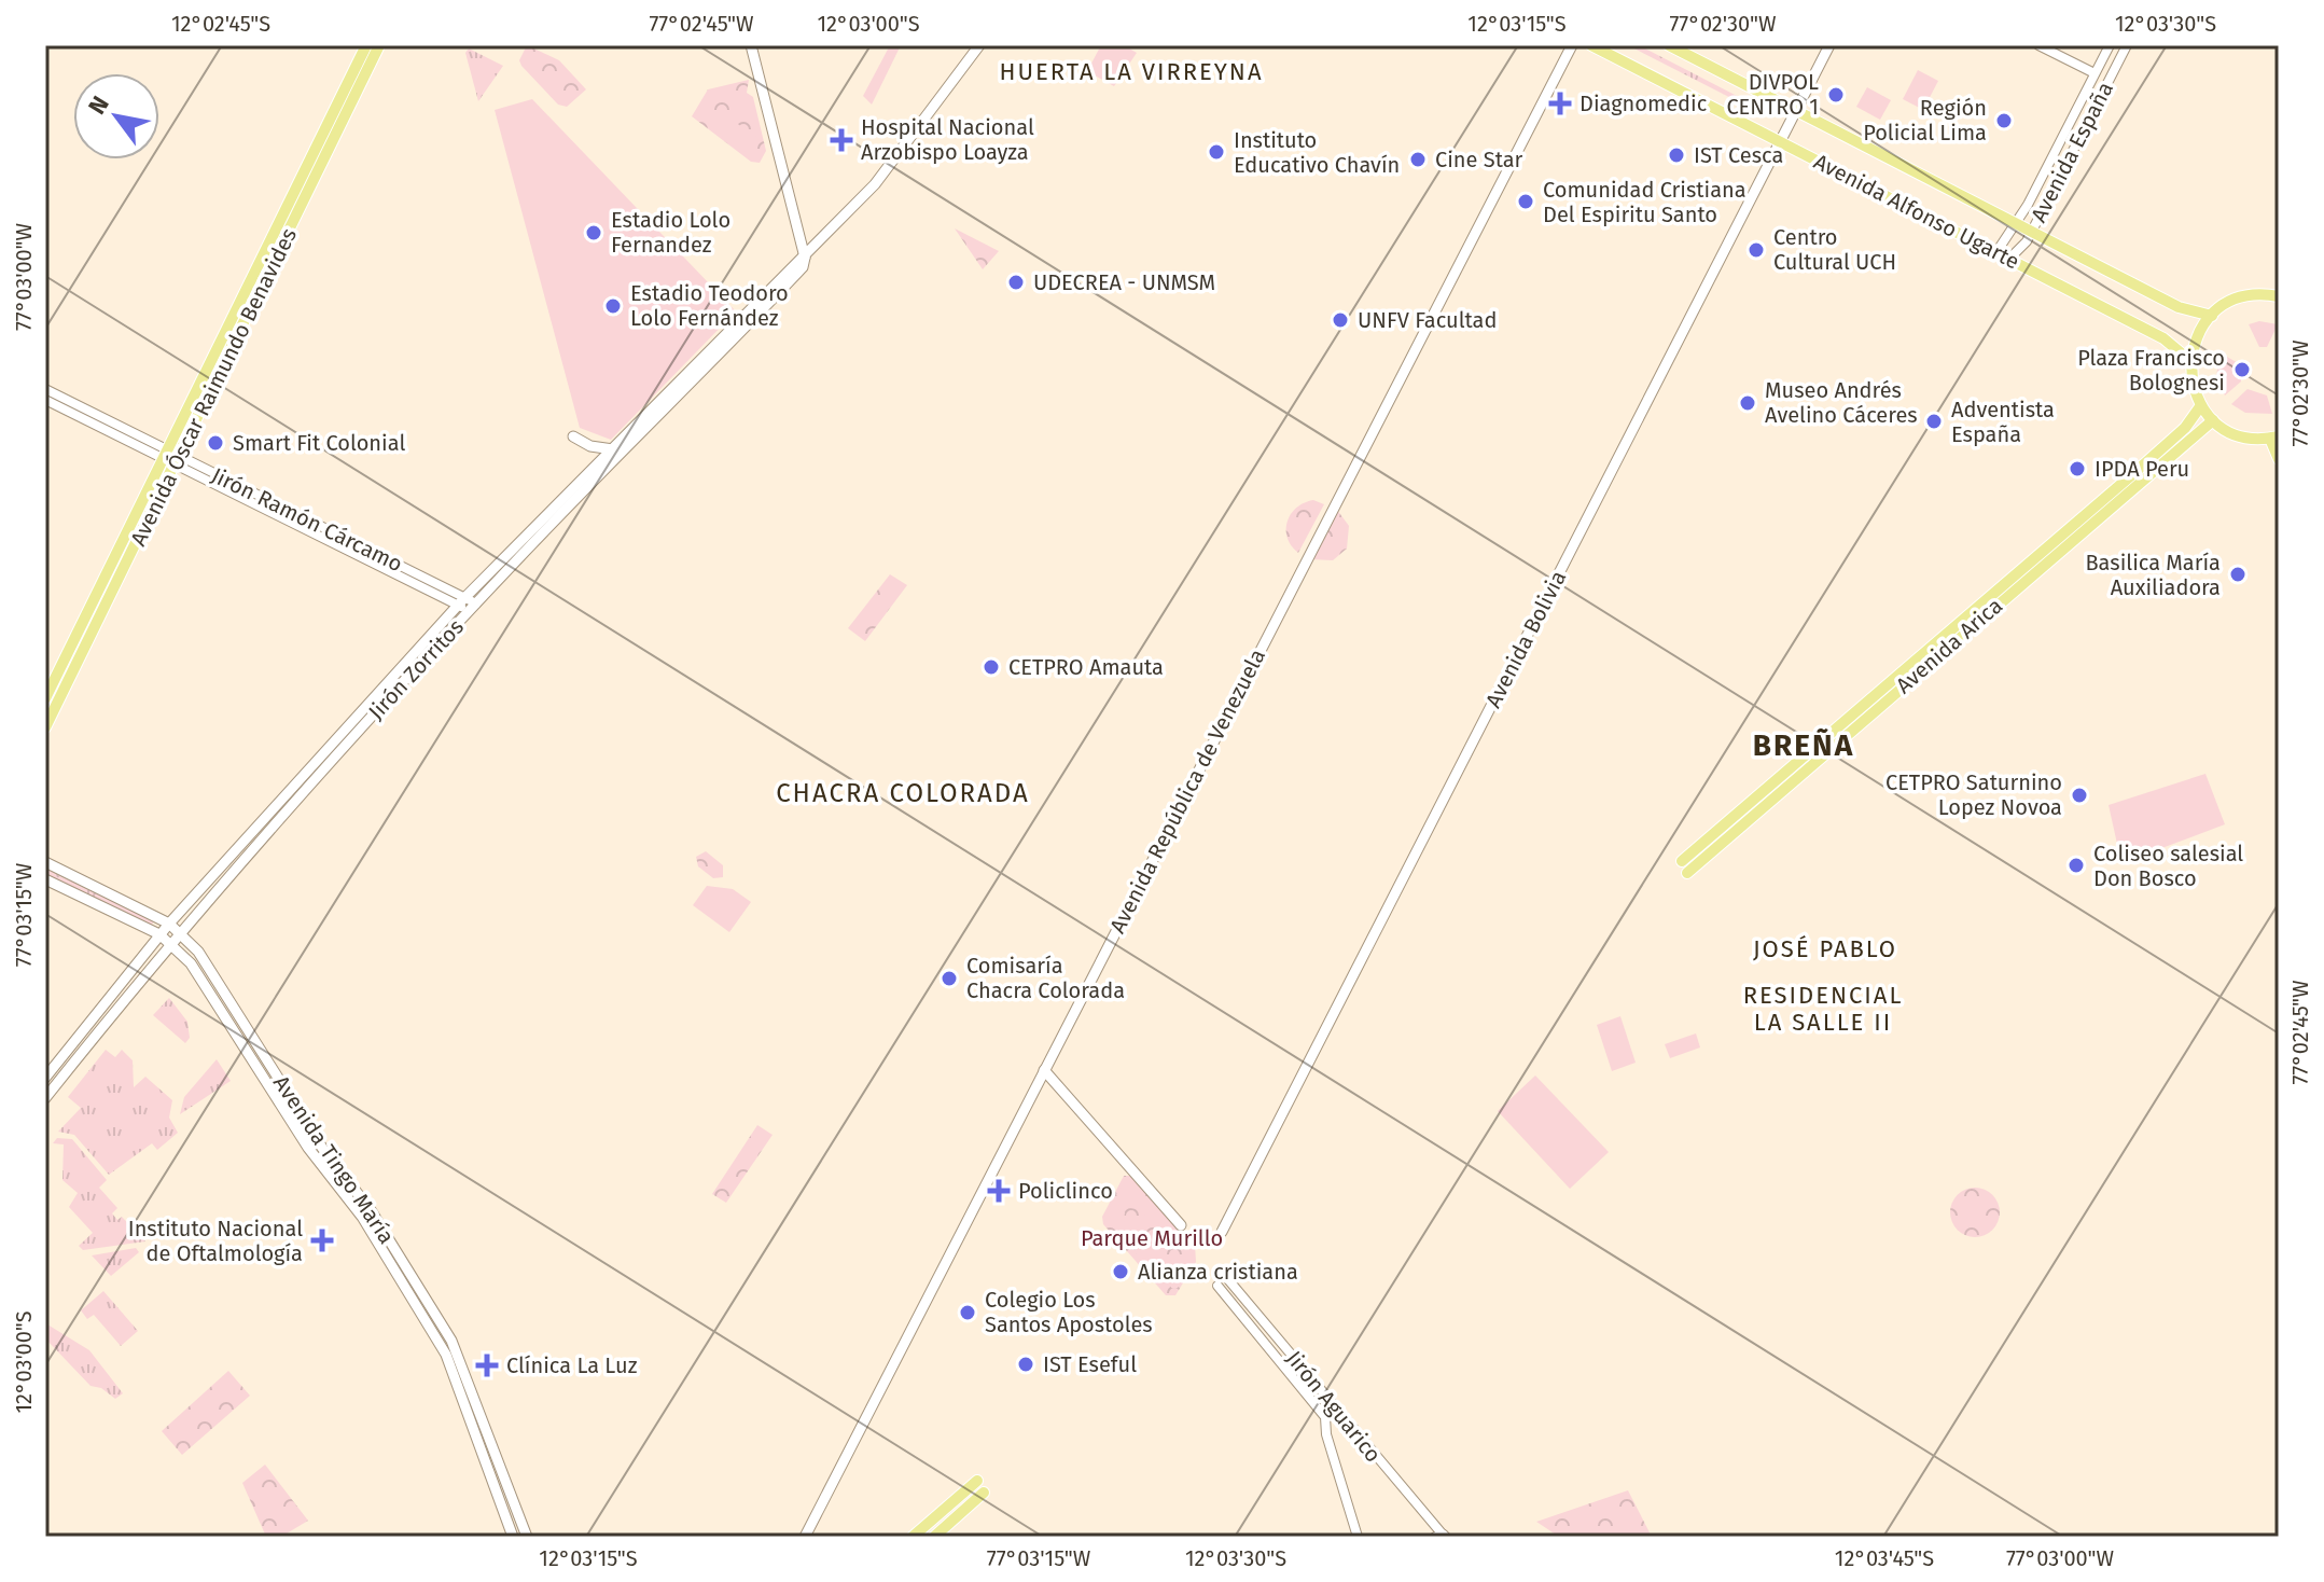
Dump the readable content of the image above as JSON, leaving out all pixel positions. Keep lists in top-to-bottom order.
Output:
{
  "streets": {
    "main road": [
      "Avenida Alfonso Ugarte",
      "Avenida Óscar Raimundo Benavides",
      "Avenida Bolivia",
      "Avenida Arica",
      "Jirón Zorritos",
      "Avenida República de Venezuela",
      "Avenida Tingo María"
    ],
    "street": ["Avenida España", "Jirón Ramón Cárcamo", "Jirón Aguarico"]
  },
  "crossings": [
    ["Avenida España", "Avenida Alfonso Ugarte"],
    ["Avenida Alfonso Ugarte", "Avenida Bolivia"],
    ["Avenida Óscar Raimundo Benavides", "Jirón Ramón Cárcamo"],
    ["Jirón Ramón Cárcamo", "Jirón Zorritos"],
    ["Jirón Zorritos", "Avenida Tingo María"]
  ],
  "districts": [
    "HUERTA LA VIRREYNA",
    "BREÑA",
    "CHACRA COLORADA",
    "JOSÉ PABLO",
    "RESIDENCIAL LA SALLE II"
  ],
  "parks": ["Parque Murillo"],
  "places": {
    "other": [
      "DIVPOL CENTRO 1",
      "Región Policial Lima",
      "Instituto Educativo Chavín",
      "IST Cesca",
      "Cine Star",
      "Comunidad Cristiana Del Espiritu Santo",
      "Estadio Lolo Fernandez",
      "Centro Cultural UCH",
      "UDECREA - UNMSM",
      "Estadio Teodoro Lolo Fernández",
      "UNFV Facultad",
      "Plaza Francisco Bolognesi",
      "Museo Andrés Avelino Cáceres",
      "Adventista España",
      "Smart Fit Colonial",
      "IPDA Peru",
      "Basilica María Auxiliadora",
      "CETPRO Amauta",
      "CETPRO Saturnino Lopez Novoa",
      "Coliseo salesial Don Bosco",
      "Comisaría Chacra Colorada",
      "Alianza cristiana",
      "Colegio Los Santos Apostoles",
      "IST Eseful"
    ],
    "health": [
      "Diagnomedic",
      "Hospital Nacional Arzobispo Loayza",
      "Policlinco",
      "Instituto Nacional de Oftalmología",
      "Clínica La Luz"
    ]
  },
  "north": "top left",
  "coordinates": [
    "12°02'45\"S",
    "77°02'45\"W",
    "12°03'00\"S",
    "12°03'15\"S",
    "77°02'30\"W",
    "12°03'30\"S",
    "77°03'00\"W",
    "77°03'15\"W",
    "12°03'45\"S"
  ]
}
